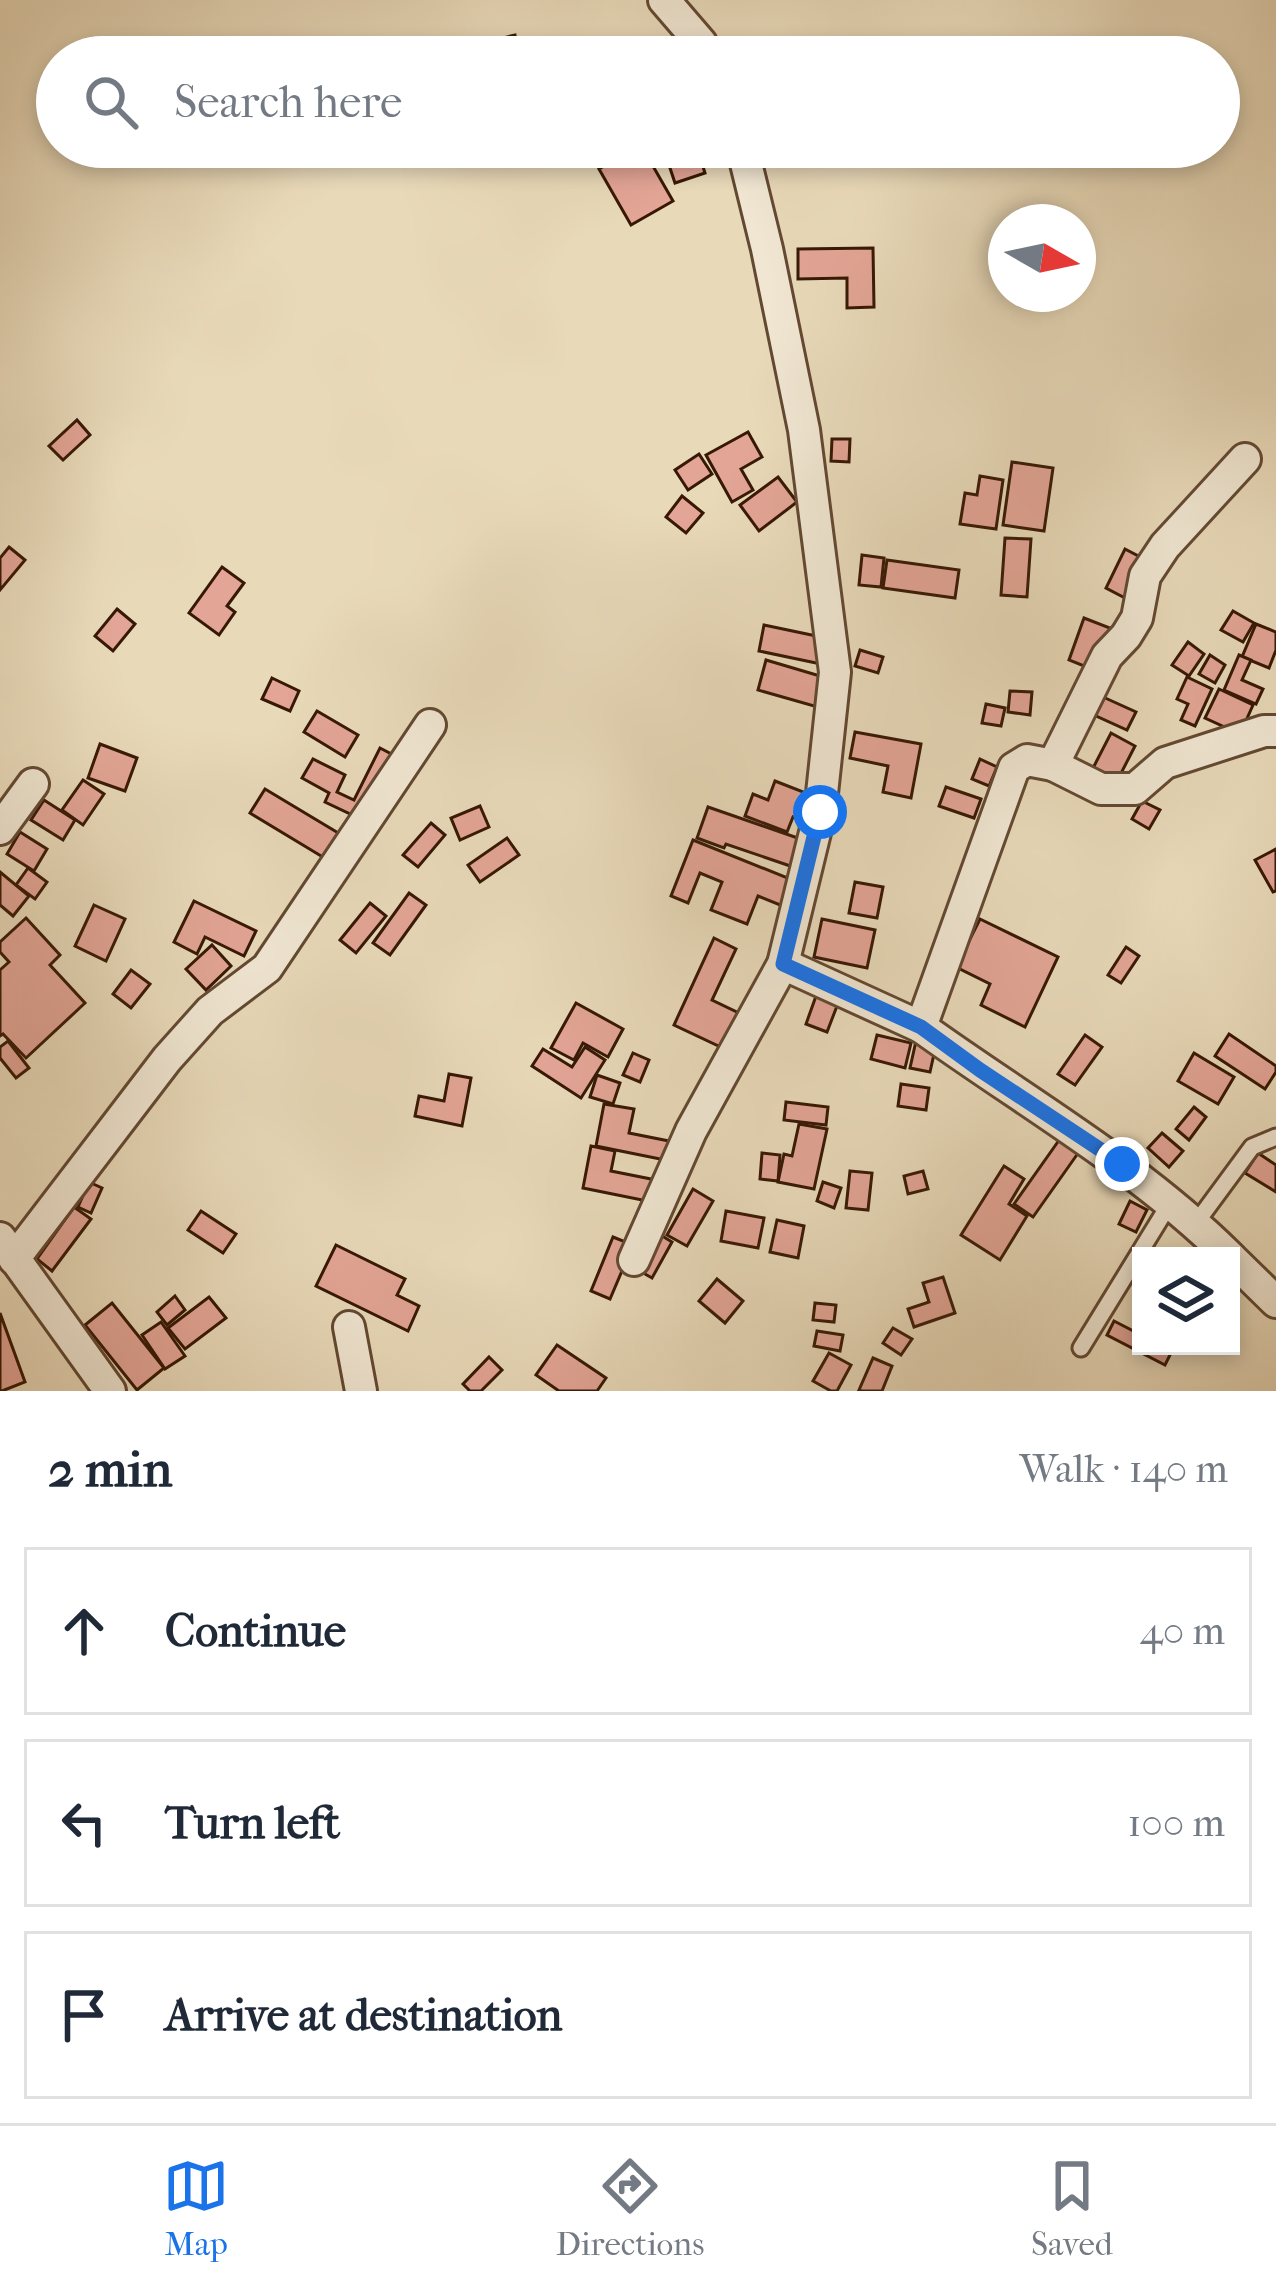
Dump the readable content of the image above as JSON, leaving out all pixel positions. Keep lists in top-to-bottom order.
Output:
{
  "north": "right",
  "page": {
    "search": "Search here",
    "heading": ["2 min", "Walk · 140 m"],
    "list": [
      ["Continue", "40 m"],
      ["Turn left", "100 m"],
      "Arrive at destination"
    ],
    "nav": ["Map", "Directions", "Saved"]
  }
}
